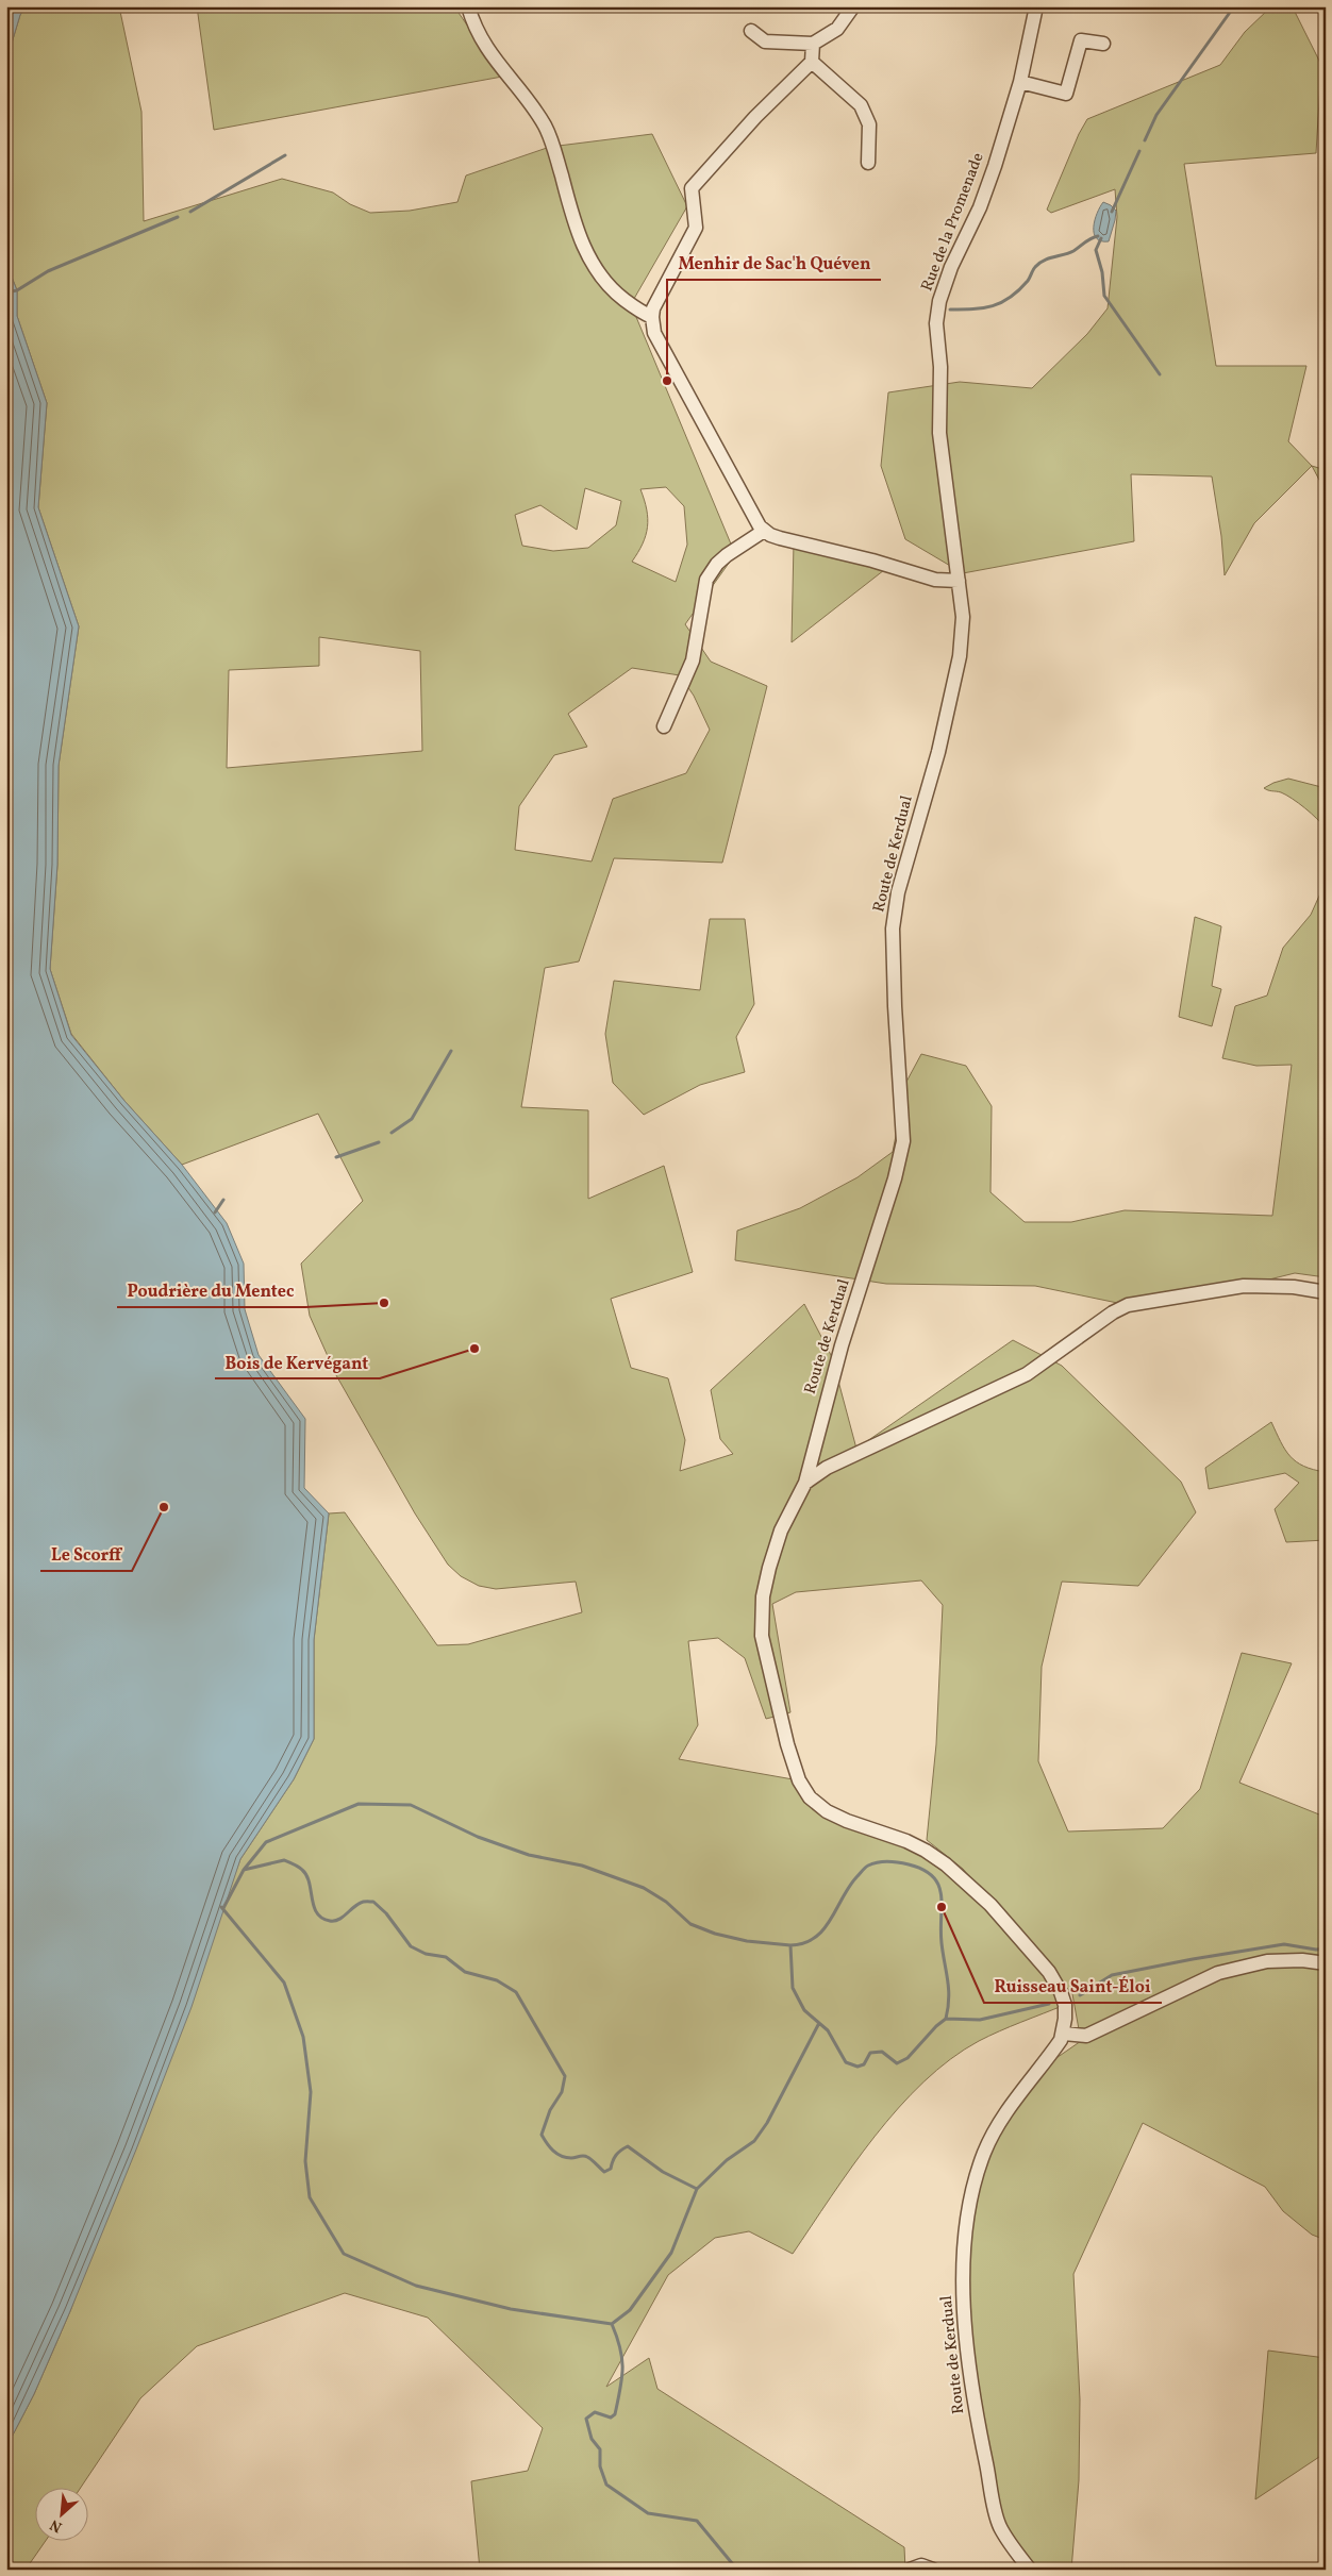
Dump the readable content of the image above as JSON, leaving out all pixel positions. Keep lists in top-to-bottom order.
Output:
{
  "streets": {
    "street": ["Rue de la Promenade", "Route de Kerdual"]
  },
  "crossings": [
    ["Rue de la Promenade", "Route de Kerdual"]
  ],
  "places": [
    "Menhir de Sac'h Quéven",
    "Poudrière du Mentec",
    "Bois de Kervégant",
    "Le Scorff",
    "Ruisseau Saint-Éloi"
  ],
  "north": "bottom left"
}
